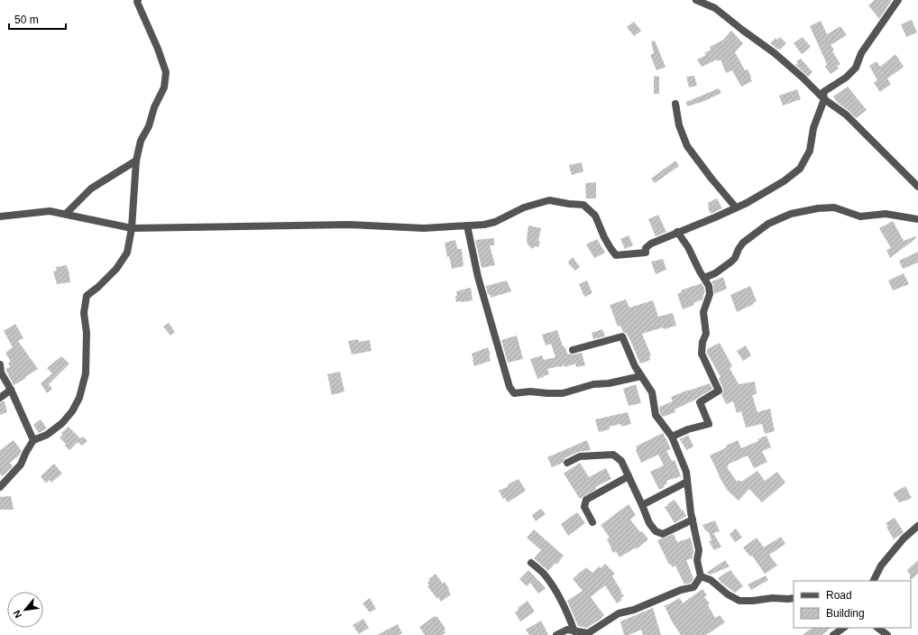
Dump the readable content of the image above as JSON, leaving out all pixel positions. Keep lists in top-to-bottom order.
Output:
{
  "legend": ["Road", "Building"],
  "scale_bar": "50 m",
  "north": "bottom left"
}
